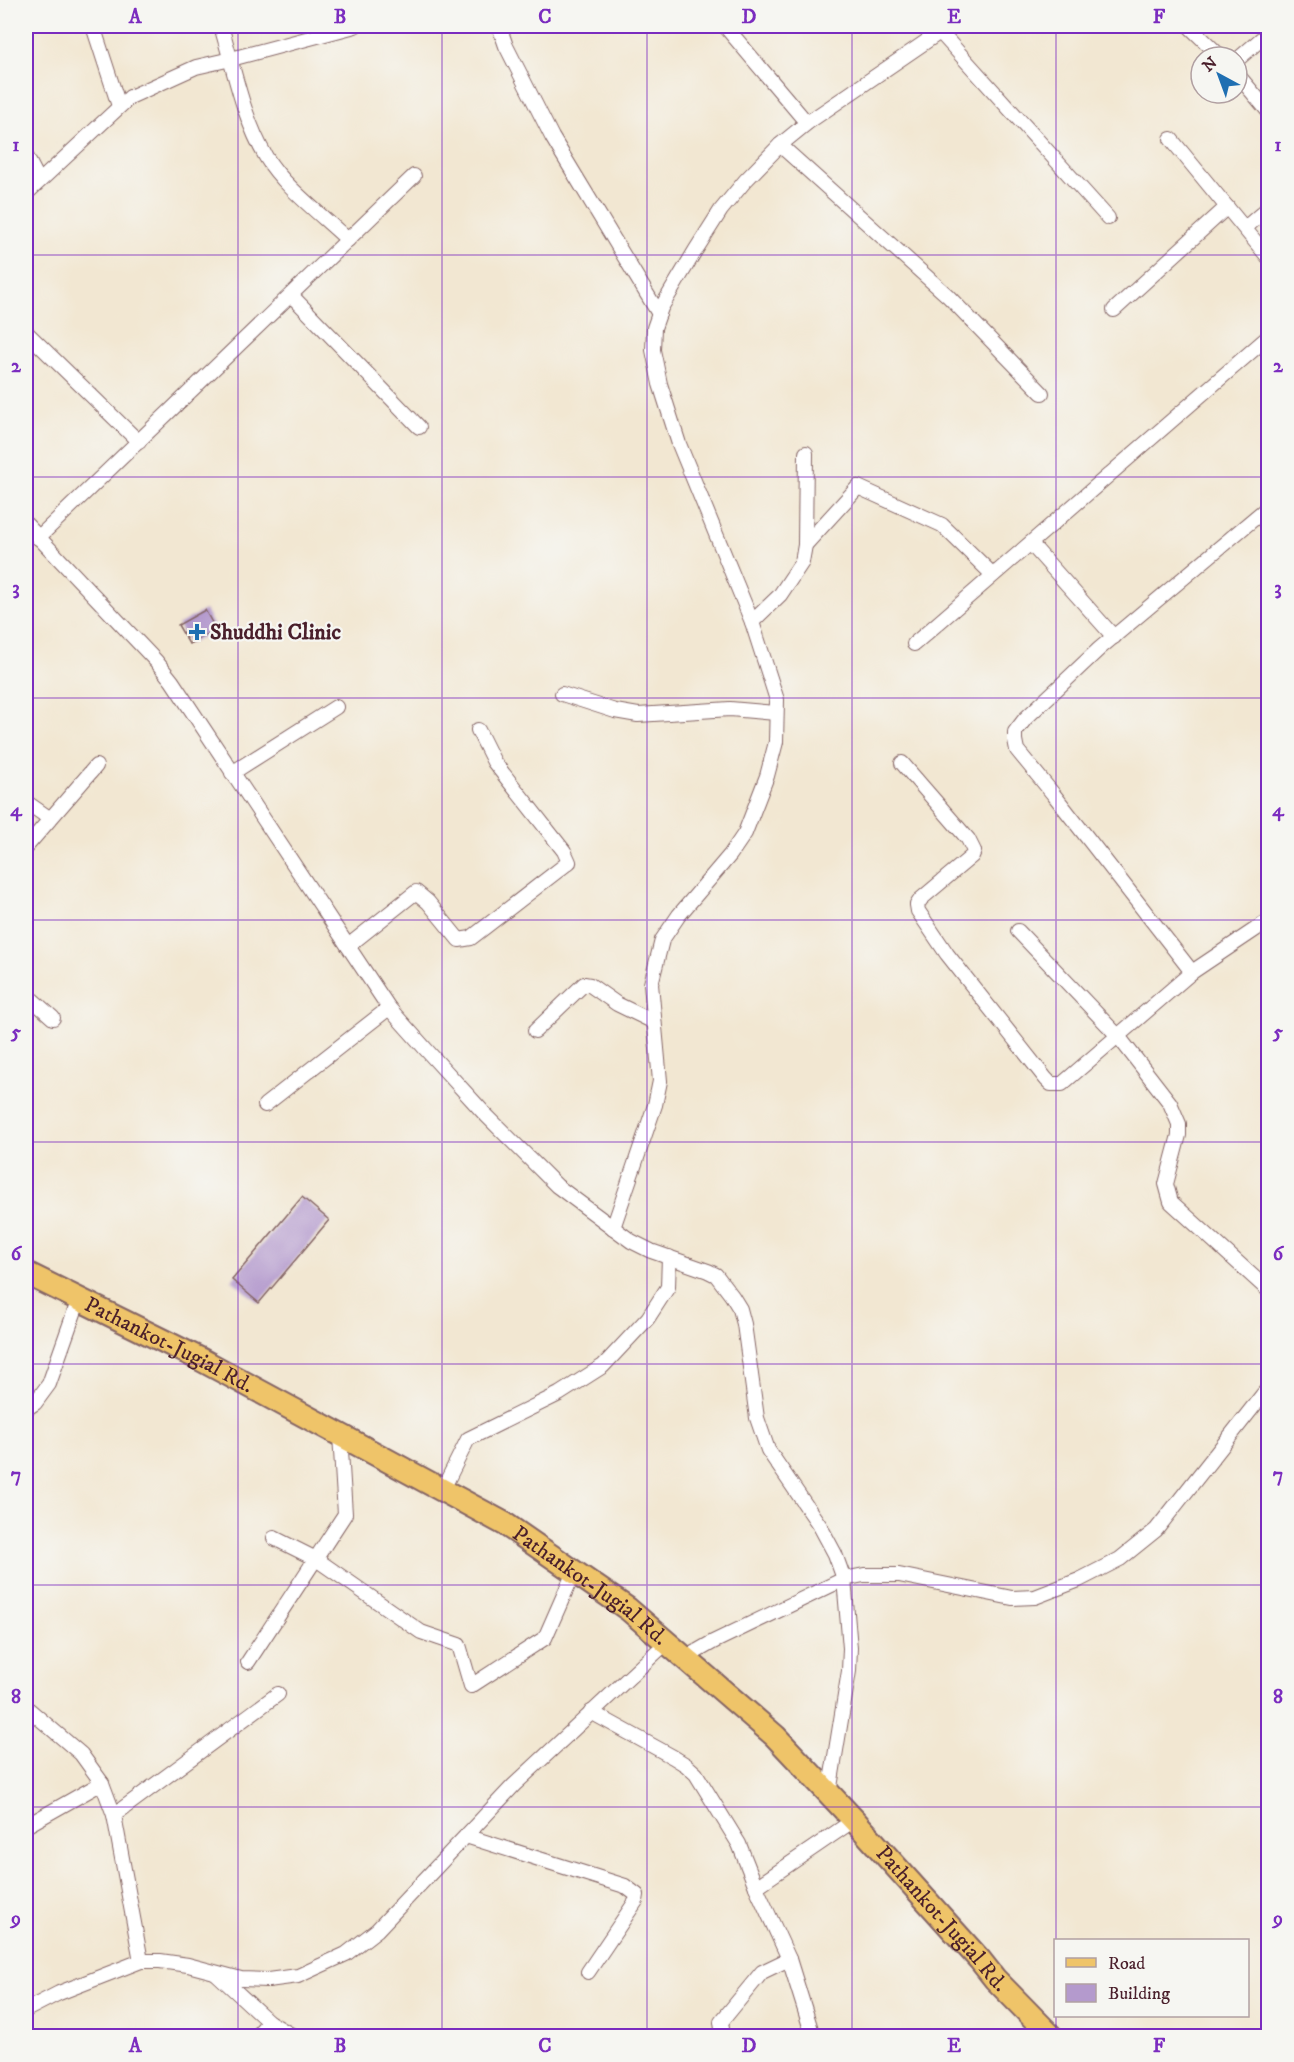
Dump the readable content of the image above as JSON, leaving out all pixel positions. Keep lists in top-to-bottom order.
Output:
{
  "streets": {
    "main road": ["Pathankot-Jugial Rd."]
  },
  "places": {
    "health": ["Shuddhi Clinic"]
  },
  "legend": ["Road", "Building"],
  "north": "top left",
  "grid": {
    "columns": [
      "A",
      "B",
      "C",
      "D",
      "E",
      "F"
    ],
    "rows": [
      "1",
      "2",
      "3",
      "4",
      "5",
      "6",
      "7",
      "8",
      "9"
    ]
  }
}
